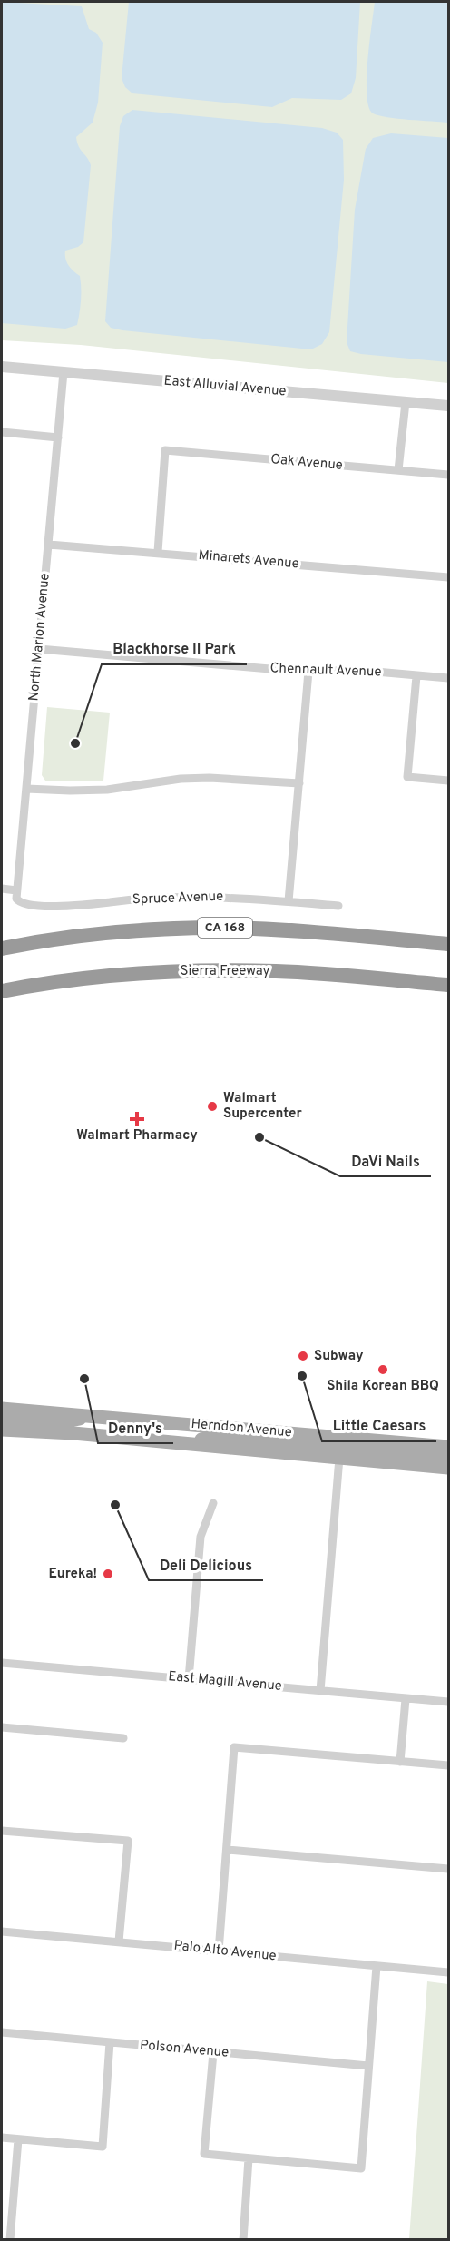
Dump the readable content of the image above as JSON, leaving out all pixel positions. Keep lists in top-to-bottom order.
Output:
{
  "streets": {
    "highway": ["CA 168", "Sierra Freeway"],
    "main road": ["Herndon Avenue"],
    "street": [
      "East Alluvial Avenue",
      "Oak Avenue",
      "Minarets Avenue",
      "North Marion Avenue",
      "Chennault Avenue",
      "Spruce Avenue",
      "East Magill Avenue",
      "Palo Alto Avenue",
      "Polson Avenue"
    ]
  },
  "crossings": [
    ["East Alluvial Avenue", "North Marion Avenue"],
    ["Oak Avenue", "Minarets Avenue"],
    ["Minarets Avenue", "North Marion Avenue"],
    ["North Marion Avenue", "Chennault Avenue"],
    ["North Marion Avenue", "Spruce Avenue"]
  ],
  "places": {
    "other": [
      "Blackhorse II Park",
      "Walmart Supercenter",
      "DaVi Nails",
      "Subway",
      "Shila Korean BBQ",
      "Little Caesars",
      "Denny's",
      "Deli Delicious",
      "Eureka!"
    ],
    "health": ["Walmart Pharmacy"]
  }
}
